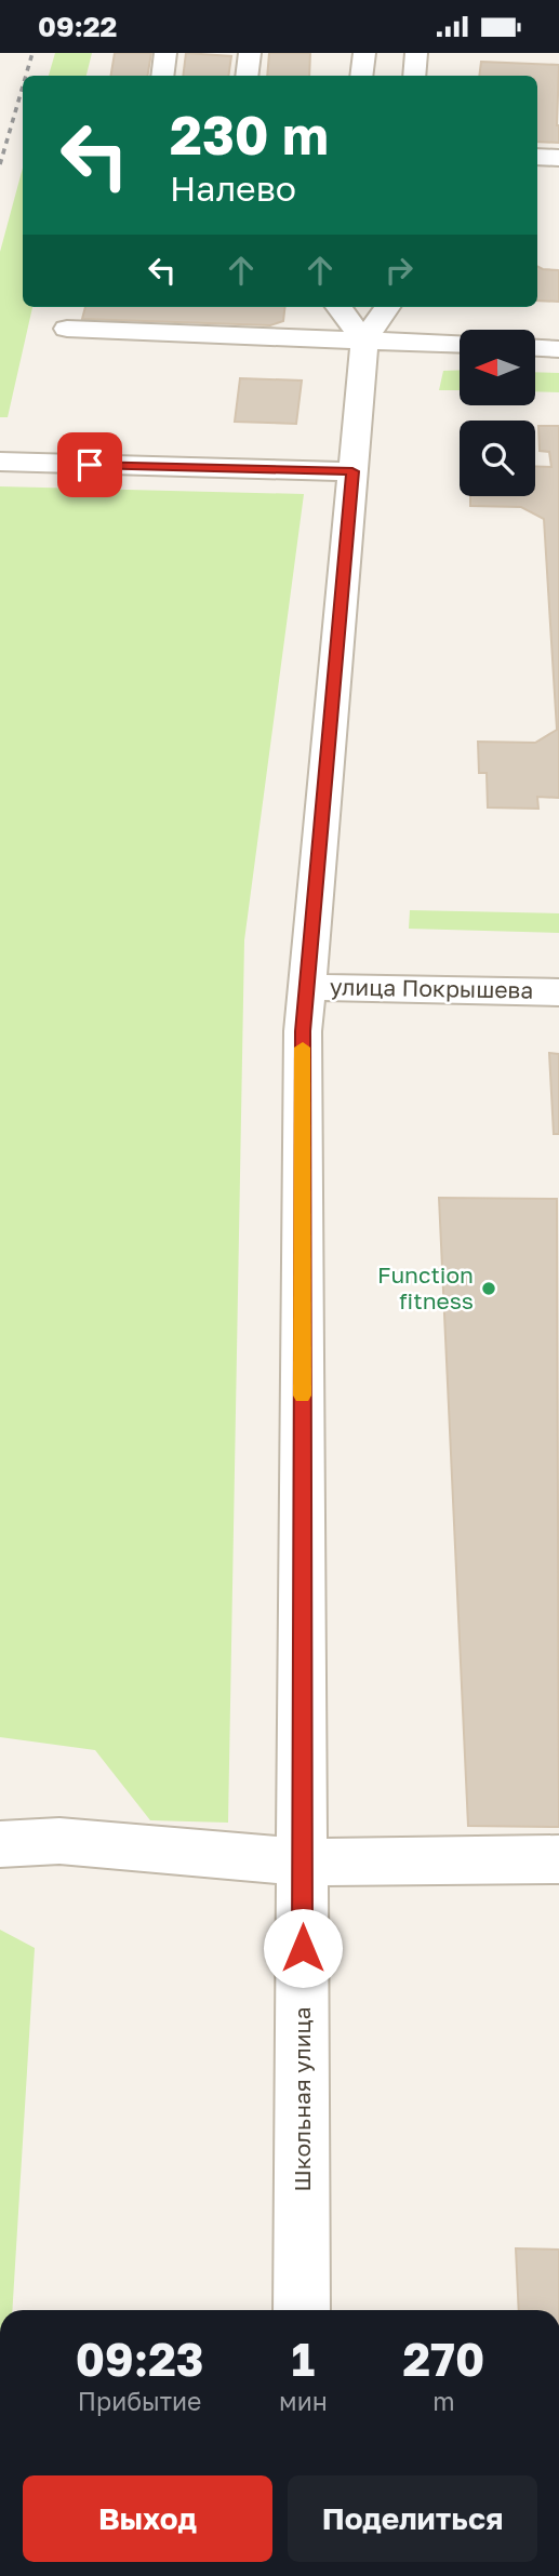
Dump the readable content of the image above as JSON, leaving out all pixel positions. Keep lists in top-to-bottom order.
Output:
{
  "streets": {
    "street": ["улица Покрышева", "Школьная улица"]
  },
  "crossings": [
    ["улица Покрышева", "Школьная улица"]
  ],
  "places": ["Function fitness"],
  "north": "left",
  "page": {
    "status": "09:22",
    "turn": ["230 m", "Налево"],
    "eta": [
      "09:23",
      "Прибытие",
      "1",
      "мин",
      "270",
      "m"
    ],
    "buttons": ["Выход", "Поделиться"]
  }
}
